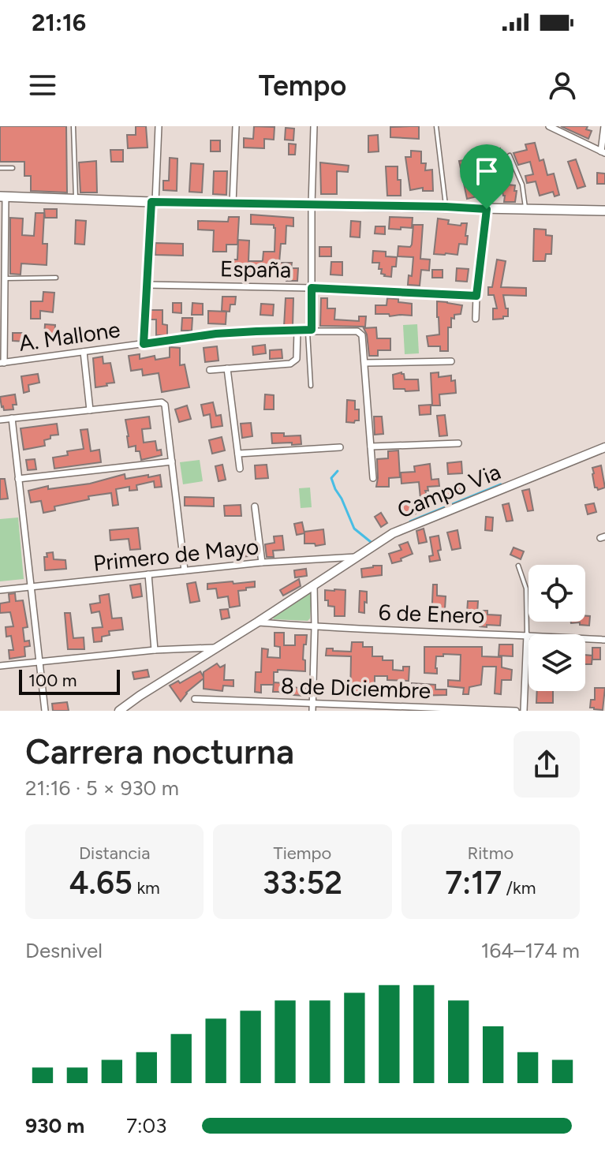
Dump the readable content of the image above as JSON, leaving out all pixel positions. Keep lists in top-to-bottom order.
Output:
{
  "streets": {
    "street": [
      "España",
      "A. Mallone",
      "Campo Via",
      "Primero de Mayo",
      "6 de Enero",
      "8 de Diciembre"
    ]
  },
  "crossings": [
    ["Campo Via", "Primero de Mayo"],
    ["Campo Via", "6 de Enero"]
  ],
  "scale_bar": "100 m",
  "page": {
    "status": "21:16",
    "header": "Tempo",
    "scale": "100 m",
    "heading": ["Carrera nocturna", "21:16 · 5 × 930 m"],
    "stats": [
      ["Distancia", "4.65 km"],
      ["Tiempo", "33:52"],
      ["Ritmo", "7:17 /km"]
    ],
    "chart": ["Desnivel", "164–174 m"],
    "list": [
      {
        "name": "930 m",
        "note": "7:03"
      }
    ]
  }
}
